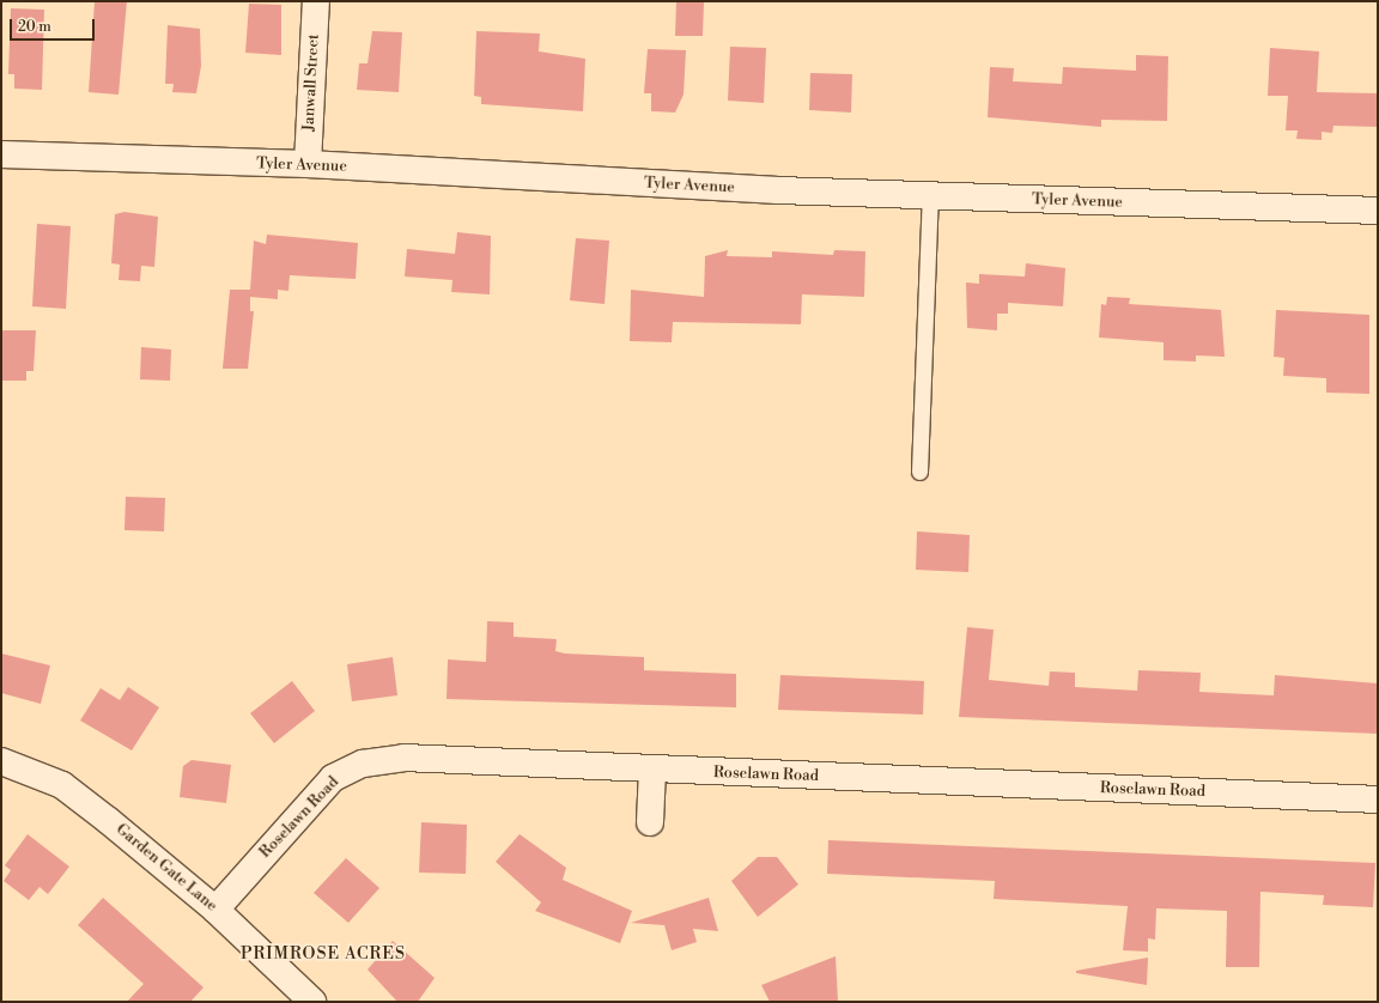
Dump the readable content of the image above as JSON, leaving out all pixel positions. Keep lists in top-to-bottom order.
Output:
{
  "streets": {
    "street": [
      "Janwall Street",
      "Tyler Avenue",
      "Roselawn Road",
      "Garden Gate Lane"
    ]
  },
  "crossings": [
    ["Janwall Street", "Tyler Avenue"],
    ["Roselawn Road", "Garden Gate Lane"]
  ],
  "districts": ["PRIMROSE ACRES"],
  "scale_bar": "20 m"
}
